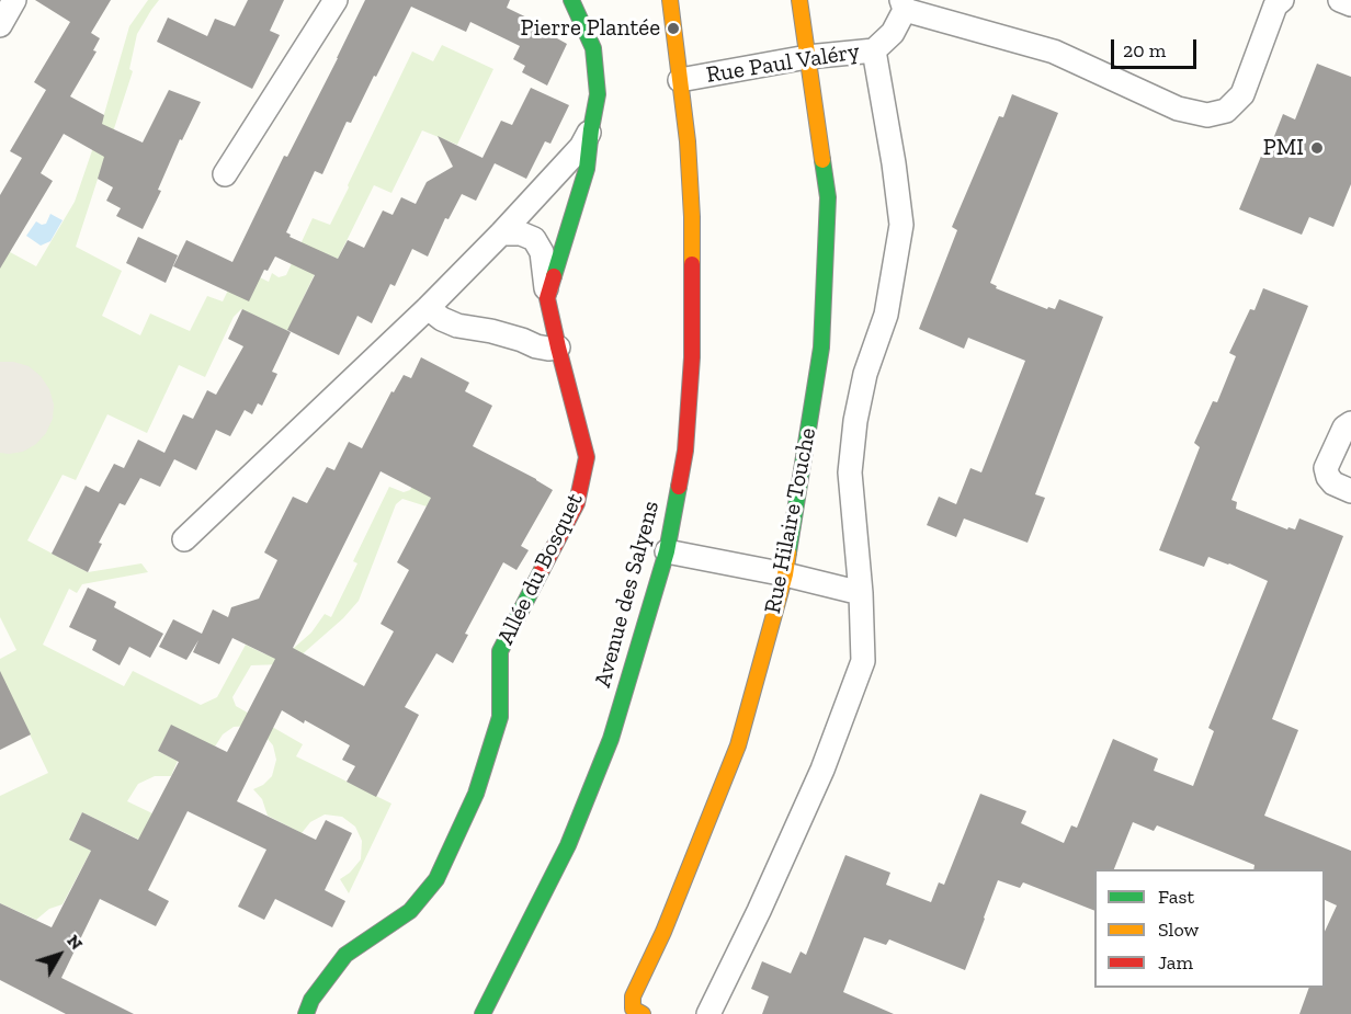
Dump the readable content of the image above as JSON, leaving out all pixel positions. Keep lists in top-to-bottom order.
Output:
{
  "streets": {
    "street": [
      "Rue Paul Valéry",
      "Rue Hilaire Touche",
      "Allée du Bosquet",
      "Avenue des Salyens"
    ]
  },
  "crossings": [
    ["Rue Paul Valéry", "Rue Hilaire Touche"],
    ["Rue Paul Valéry", "Avenue des Salyens"]
  ],
  "places": ["Pierre Plantée", "PMI"],
  "legend": ["Fast", "Slow", "Jam"],
  "scale_bar": "20 m",
  "north": "top right"
}
